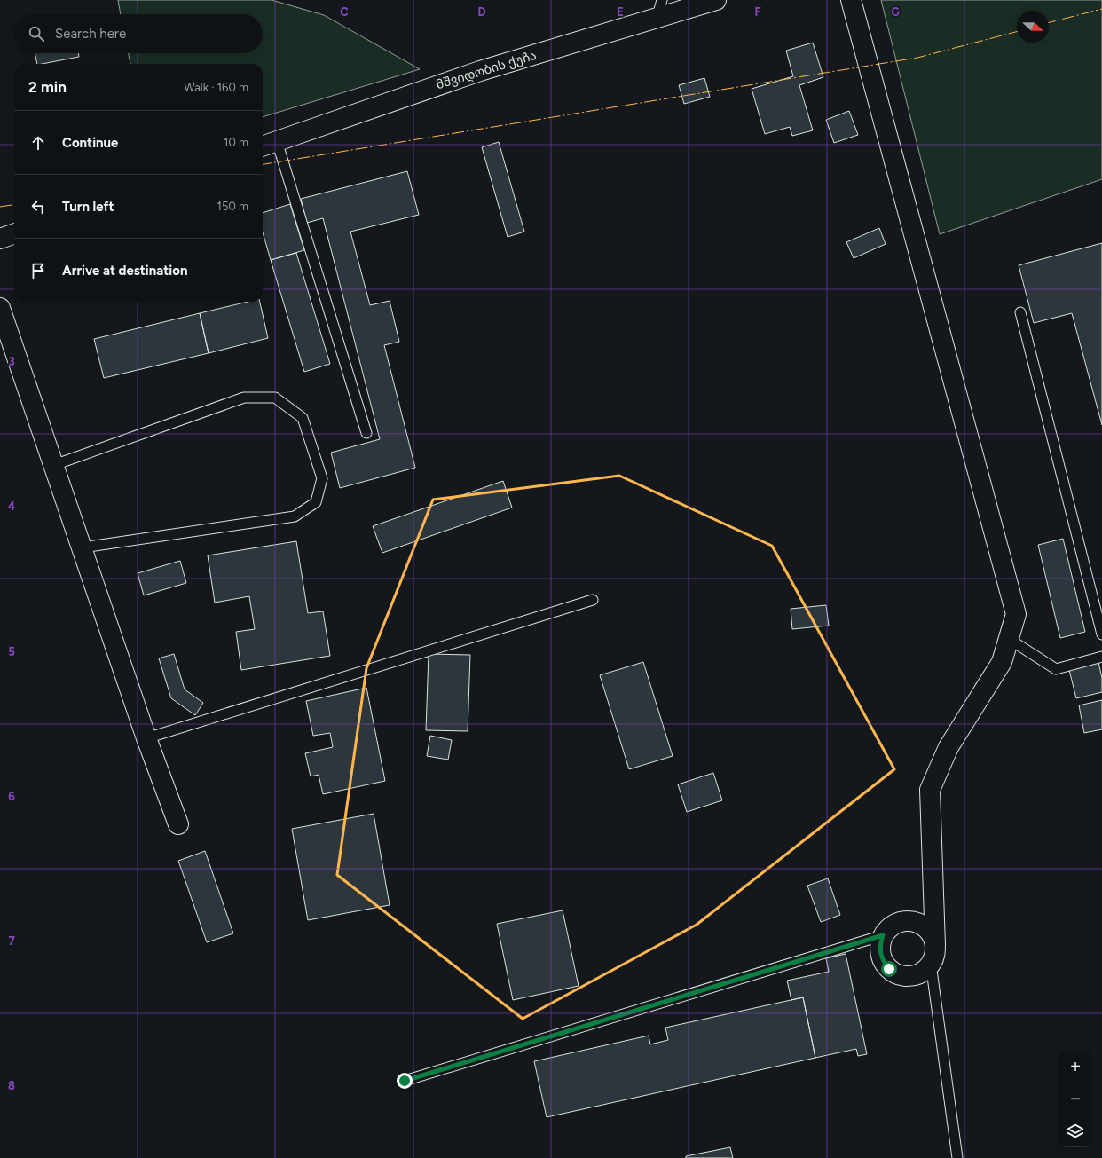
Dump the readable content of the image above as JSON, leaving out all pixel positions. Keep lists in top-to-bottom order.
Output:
{
  "streets": {
    "street": ["მშვიდობის ქუჩა"]
  },
  "north": "right",
  "page": {
    "search": "Search here",
    "heading": ["2 min", "Walk · 160 m"],
    "list": [
      ["Continue", "10 m"],
      ["Turn left", "150 m"],
      "Arrive at destination"
    ],
    "map_buttons": ["+", "−"]
  },
  "grid": {
    "columns": [
      "C",
      "D",
      "E",
      "F",
      "G"
    ],
    "rows": [
      "3",
      "4",
      "5",
      "6",
      "7",
      "8"
    ]
  }
}
